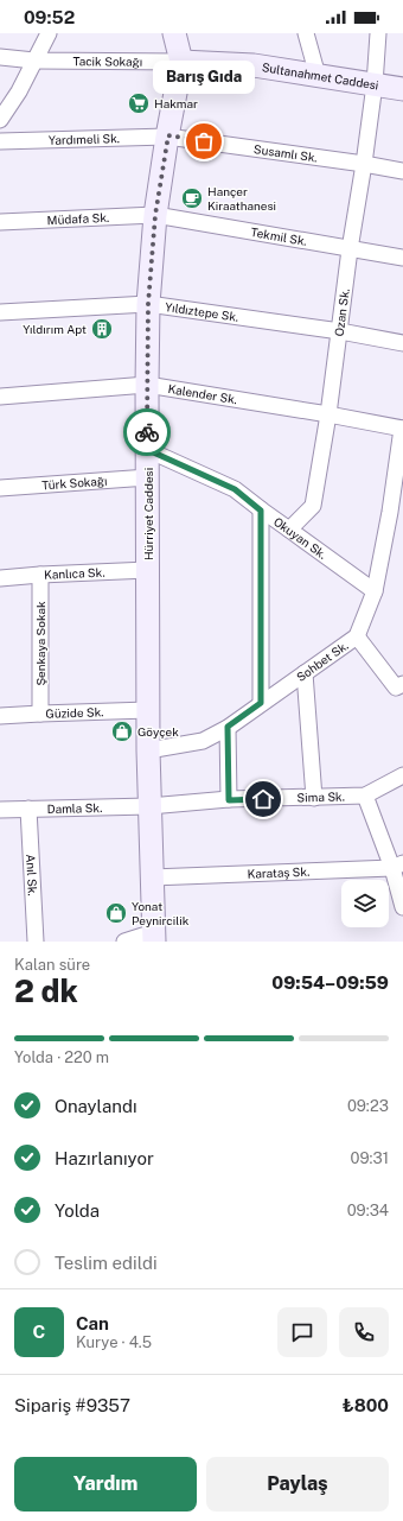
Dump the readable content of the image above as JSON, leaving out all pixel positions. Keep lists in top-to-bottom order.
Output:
{
  "streets": {
    "street": [
      "Tacik Sokağı",
      "Sultanahmet Caddesi",
      "Yardımeli Sk.",
      "Susamlı Sk.",
      "Müdafa Sk.",
      "Tekmil Sk.",
      "Yıldıztepe Sk.",
      "Ozan Sk.",
      "Kalender Sk.",
      "Türk Sokağı",
      "Hürriyet Caddesi",
      "Okuyan Sk.",
      "Kanlıca Sk.",
      "Şenkaya Sokak",
      "Sohbet Sk.",
      "Güzide Sk.",
      "Sima Sk.",
      "Damla Sk.",
      "Karataş Sk.",
      "Anıl Sk."
    ]
  },
  "crossings": [
    ["Tacik Sokağı", "Sultanahmet Caddesi"],
    ["Tacik Sokağı", "Hürriyet Caddesi"],
    ["Sultanahmet Caddesi", "Ozan Sk."],
    ["Sultanahmet Caddesi", "Hürriyet Caddesi"],
    ["Yardımeli Sk.", "Susamlı Sk."],
    ["Yardımeli Sk.", "Hürriyet Caddesi"],
    ["Susamlı Sk.", "Ozan Sk."],
    ["Susamlı Sk.", "Hürriyet Caddesi"],
    ["Müdafa Sk.", "Tekmil Sk."],
    ["Müdafa Sk.", "Hürriyet Caddesi"],
    ["Tekmil Sk.", "Ozan Sk."],
    ["Tekmil Sk.", "Hürriyet Caddesi"],
    ["Yıldıztepe Sk.", "Ozan Sk."],
    ["Yıldıztepe Sk.", "Hürriyet Caddesi"],
    ["Ozan Sk.", "Kalender Sk."],
    ["Ozan Sk.", "Okuyan Sk."],
    ["Kalender Sk.", "Hürriyet Caddesi"],
    ["Kalender Sk.", "Sohbet Sk."],
    ["Türk Sokağı", "Hürriyet Caddesi"],
    ["Hürriyet Caddesi", "Okuyan Sk."],
    ["Hürriyet Caddesi", "Kanlıca Sk."],
    ["Hürriyet Caddesi", "Sohbet Sk."],
    ["Hürriyet Caddesi", "Güzide Sk."],
    ["Hürriyet Caddesi", "Sima Sk."],
    ["Hürriyet Caddesi", "Damla Sk."],
    ["Hürriyet Caddesi", "Karataş Sk."],
    ["Okuyan Sk.", "Sohbet Sk."],
    ["Kanlıca Sk.", "Şenkaya Sokak"],
    ["Şenkaya Sokak", "Güzide Sk."],
    ["Sima Sk.", "Damla Sk."],
    ["Damla Sk.", "Anıl Sk."]
  ],
  "places": {
    "supermarket": ["Hakmar"],
    "other": ["Barış Gıda"],
    "cafe": ["Hançer Kiraathanesi"],
    "building": ["Yıldırım Apt"],
    "shop": ["Göyçek", "Yonat Peynircilik"]
  },
  "page": {
    "status": "09:52",
    "bubble": "Barış Gıda",
    "heading": ["2 dk", "Kalan süre", "09:54–09:59"],
    "panel": [
      "Can",
      "Kurye · 4.5",
      "Sipariş #9357",
      "₺800"
    ],
    "bar": "Yolda · 220 m",
    "list": [
      ["Onaylandı", "09:23"],
      ["Hazırlanıyor", "09:31"],
      ["Yolda", "09:34"],
      "Teslim edildi"
    ],
    "round": "C",
    "buttons": ["Yardım", "Paylaş"]
  }
}
